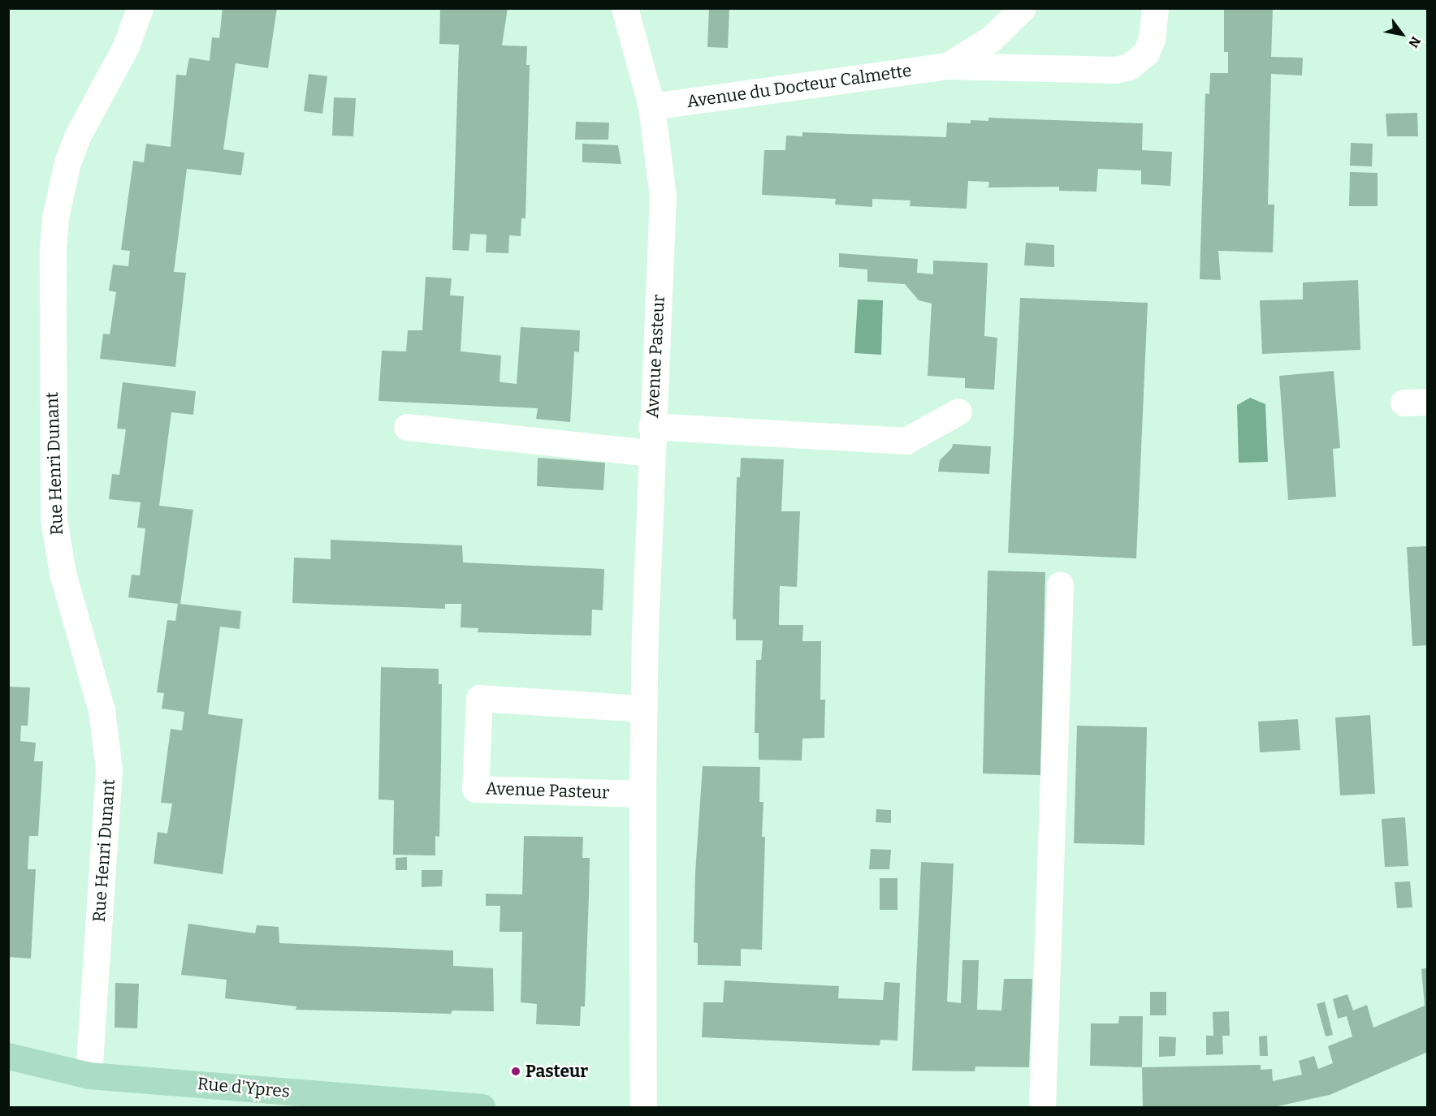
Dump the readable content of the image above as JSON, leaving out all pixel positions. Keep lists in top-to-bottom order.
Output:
{
  "streets": {
    "main road": ["Rue d'Ypres"],
    "street": ["Avenue du Docteur Calmette", "Avenue Pasteur", "Rue Henri Dunant"]
  },
  "crossings": [
    ["Avenue du Docteur Calmette", "Avenue Pasteur"],
    ["Rue Henri Dunant", "Rue d'Ypres"]
  ],
  "places": ["Pasteur"],
  "north": "bottom right"
}
